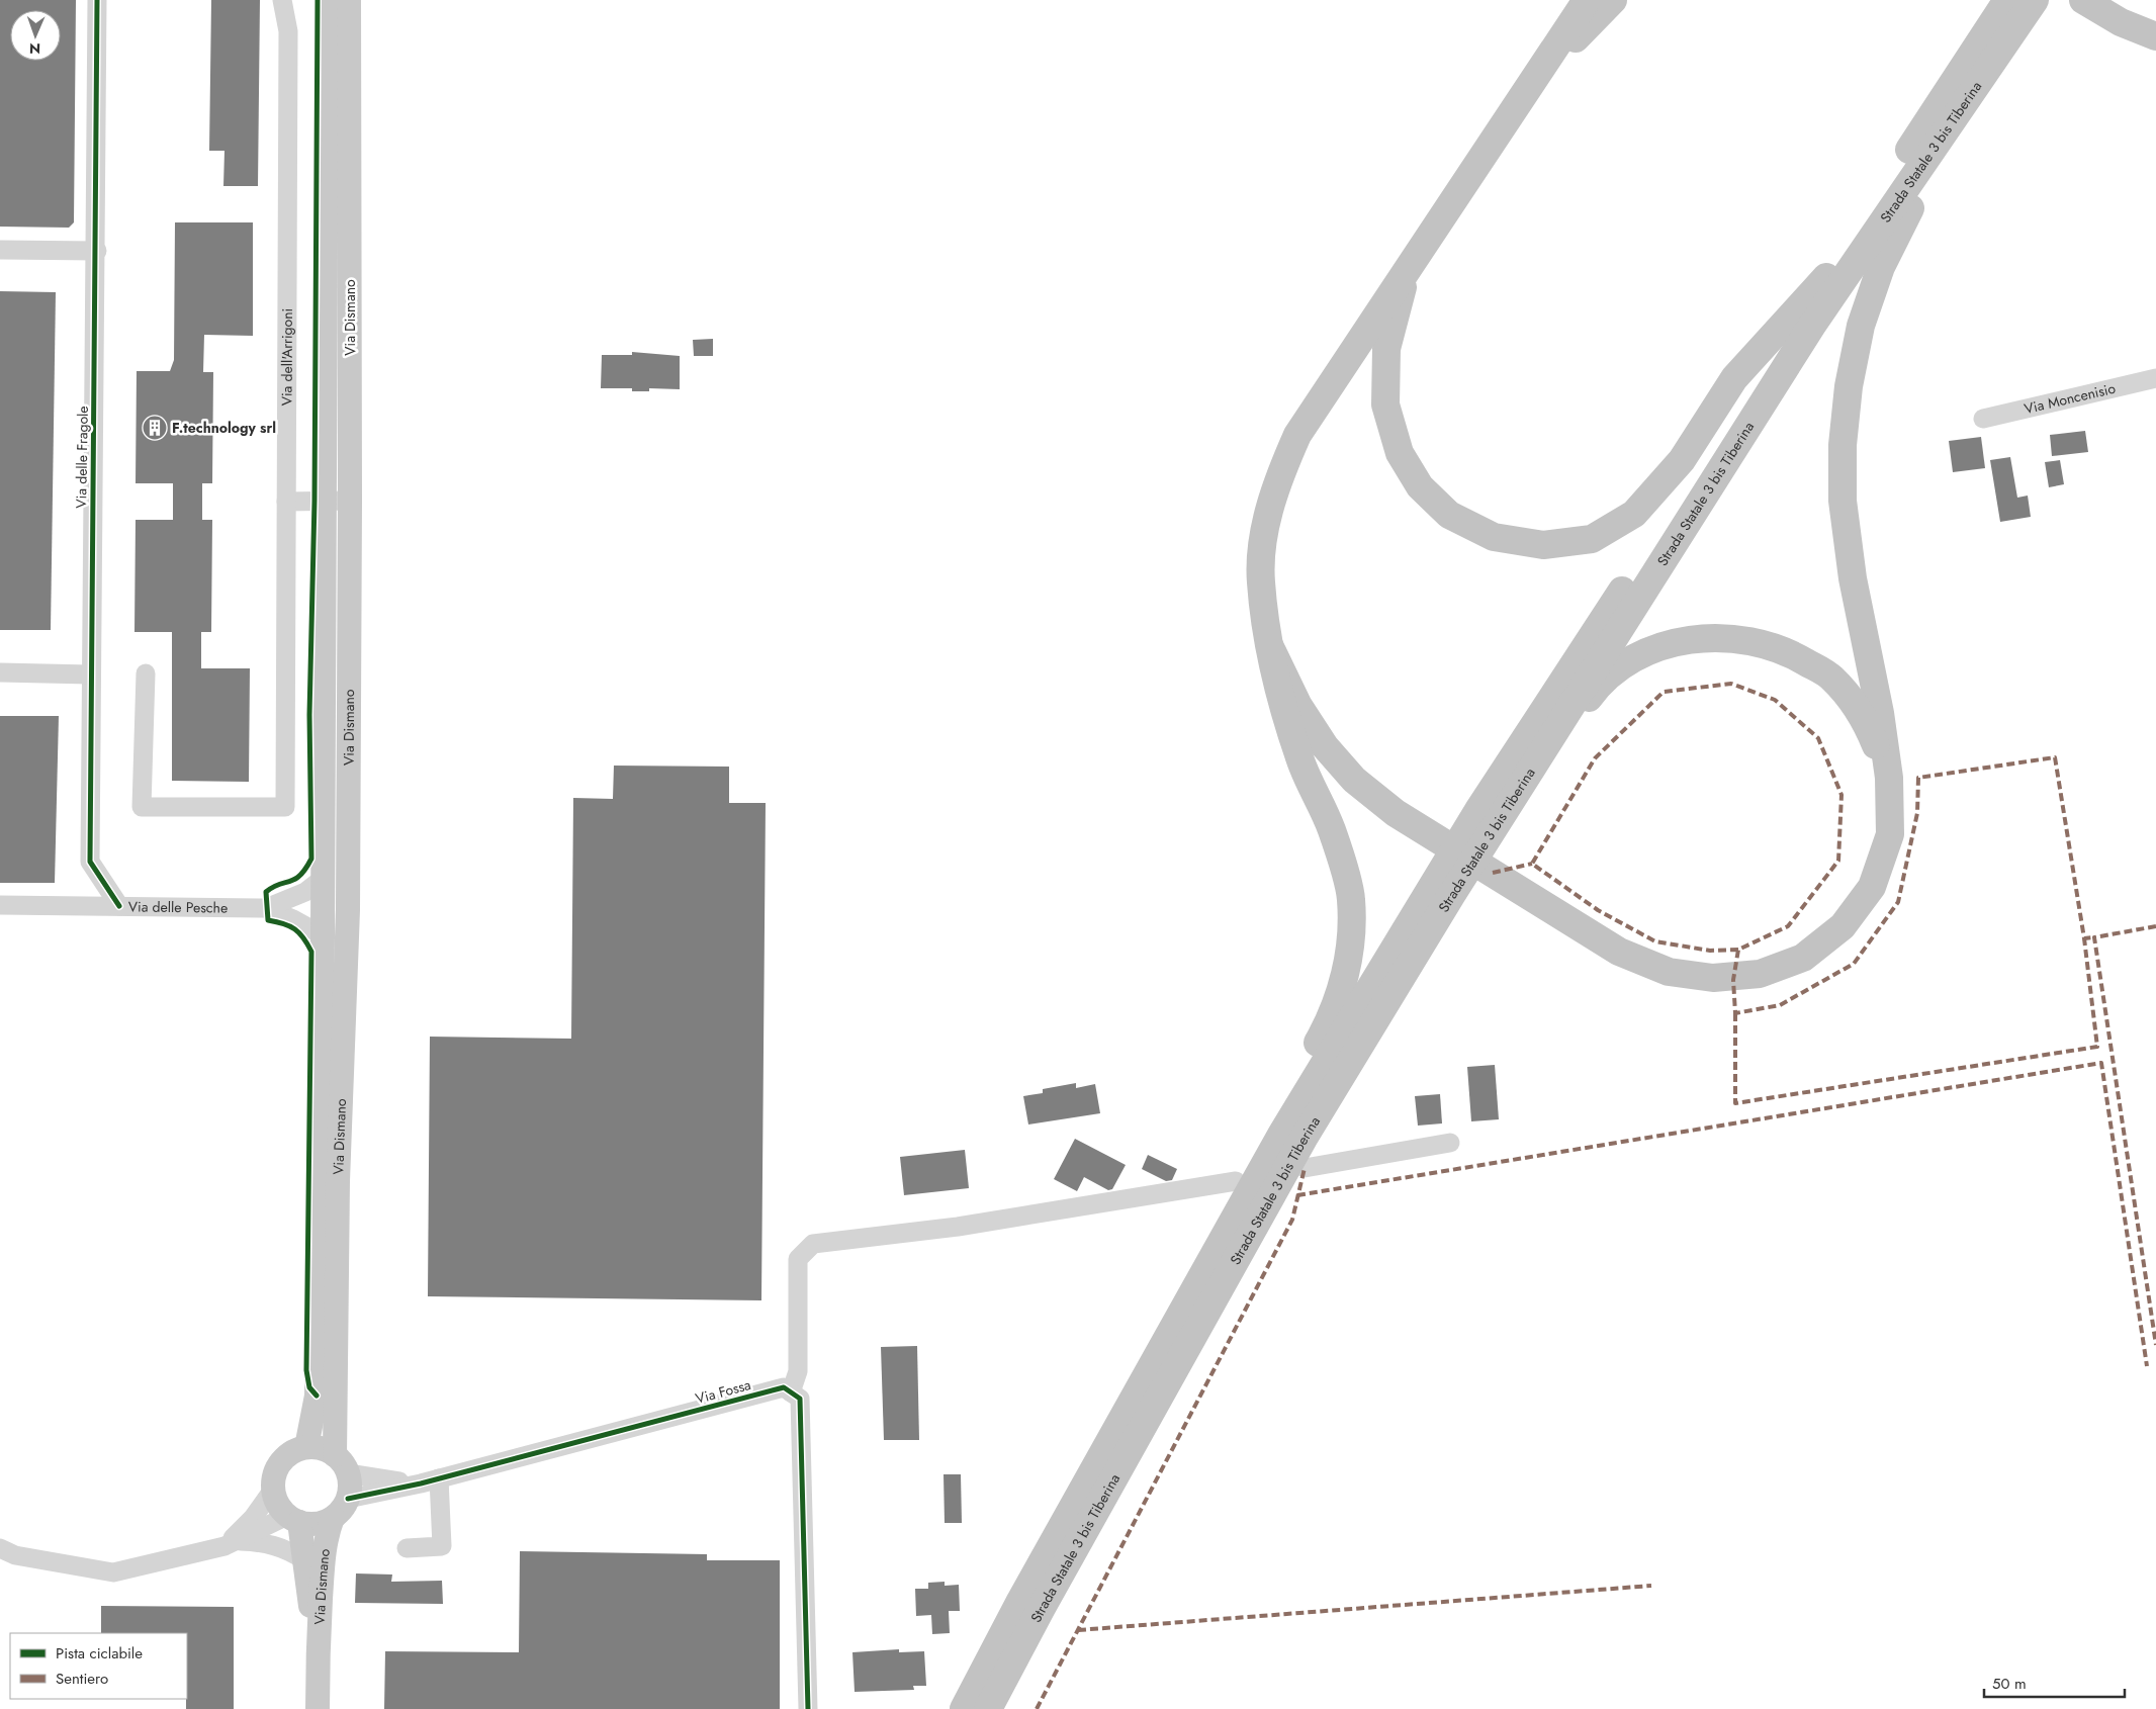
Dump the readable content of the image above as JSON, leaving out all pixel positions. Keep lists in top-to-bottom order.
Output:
{
  "streets": {
    "highway": ["Strada Statale 3 bis Tiberina"],
    "main road": ["Via Dismano"],
    "street": [
      "Via dell'Arrigoni",
      "Via Moncenisio",
      "Via delle Fragole",
      "Via delle Pesche",
      "Via Fossa"
    ]
  },
  "crossings": [
    ["Via Dismano", "Via delle Pesche"],
    ["Via Dismano", "Via Fossa"],
    ["Via delle Fragole", "Via delle Pesche"]
  ],
  "places": {
    "building": ["F.technology srl"]
  },
  "legend": ["Pista ciclabile", "Sentiero"],
  "scale_bar": "50 m",
  "north": "bottom"
}
